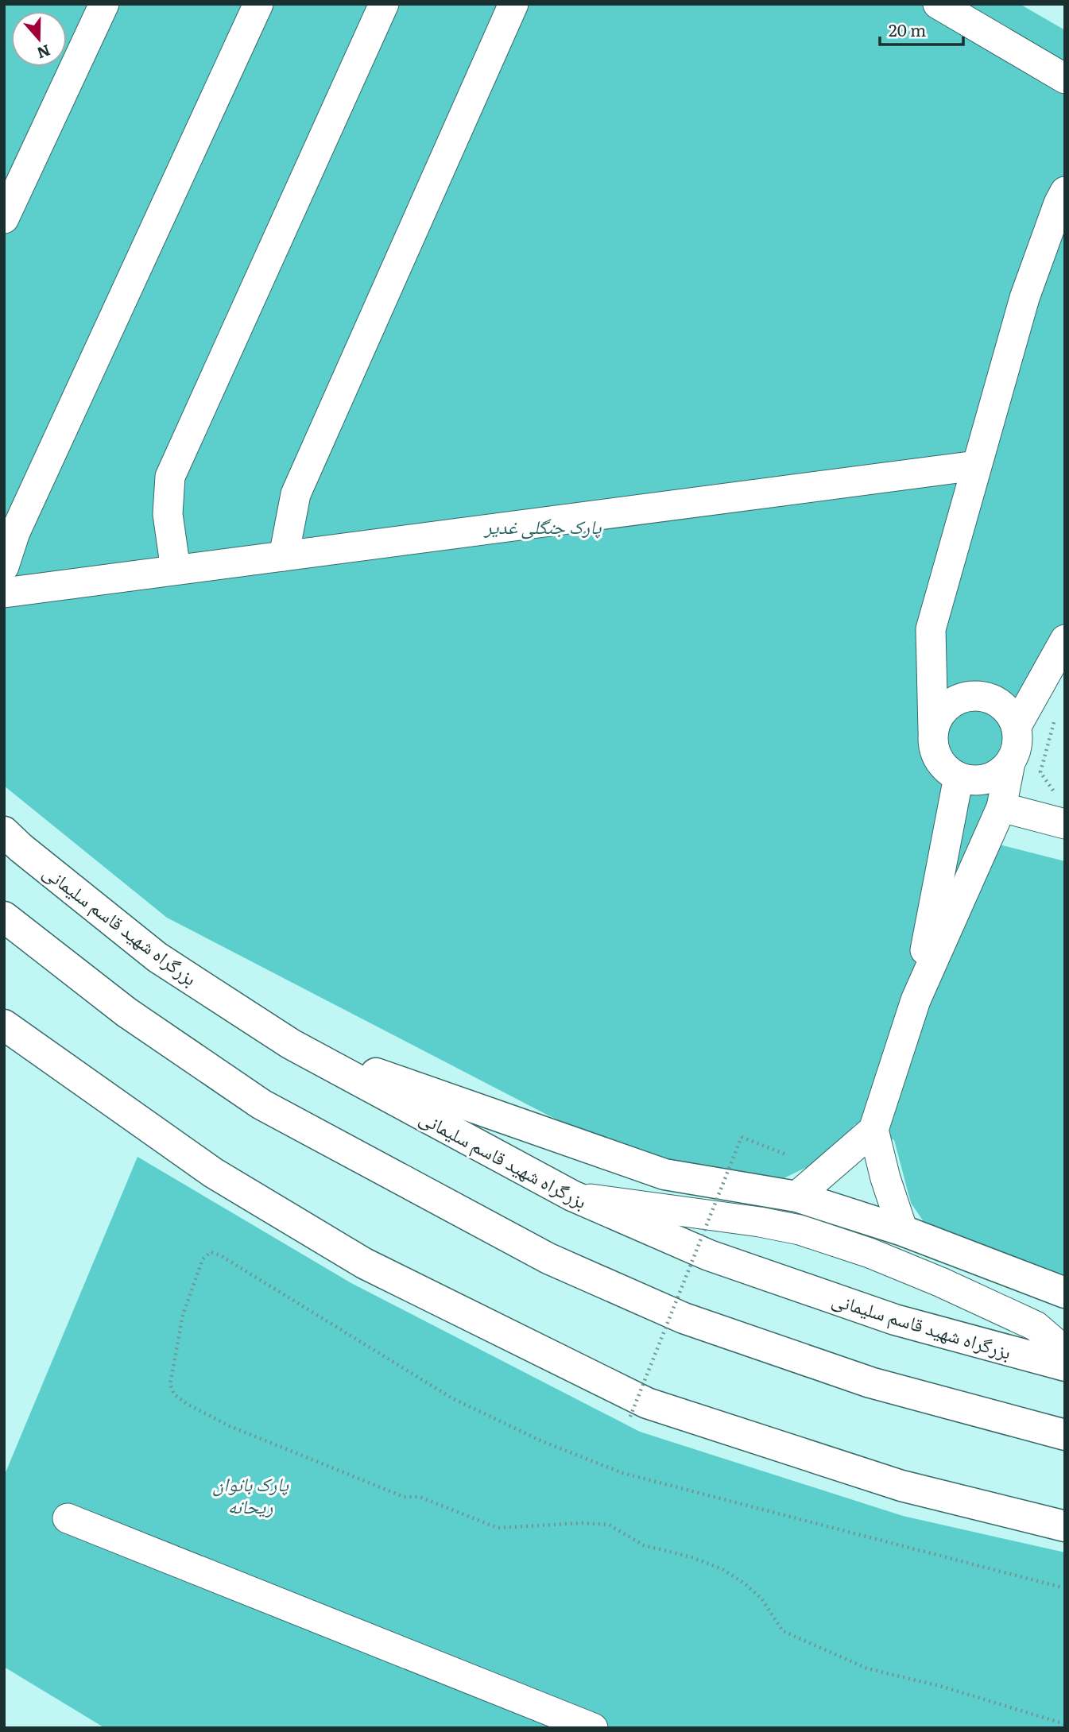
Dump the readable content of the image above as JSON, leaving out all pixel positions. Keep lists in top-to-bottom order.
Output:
{
  "streets": {
    "highway": ["بزرگراه شهید قاسم سلیمانی"]
  },
  "parks": ["پارک جنگلی غدیر", "پارک بانوان ریحانه"],
  "scale_bar": "20 m",
  "north": "bottom"
}
